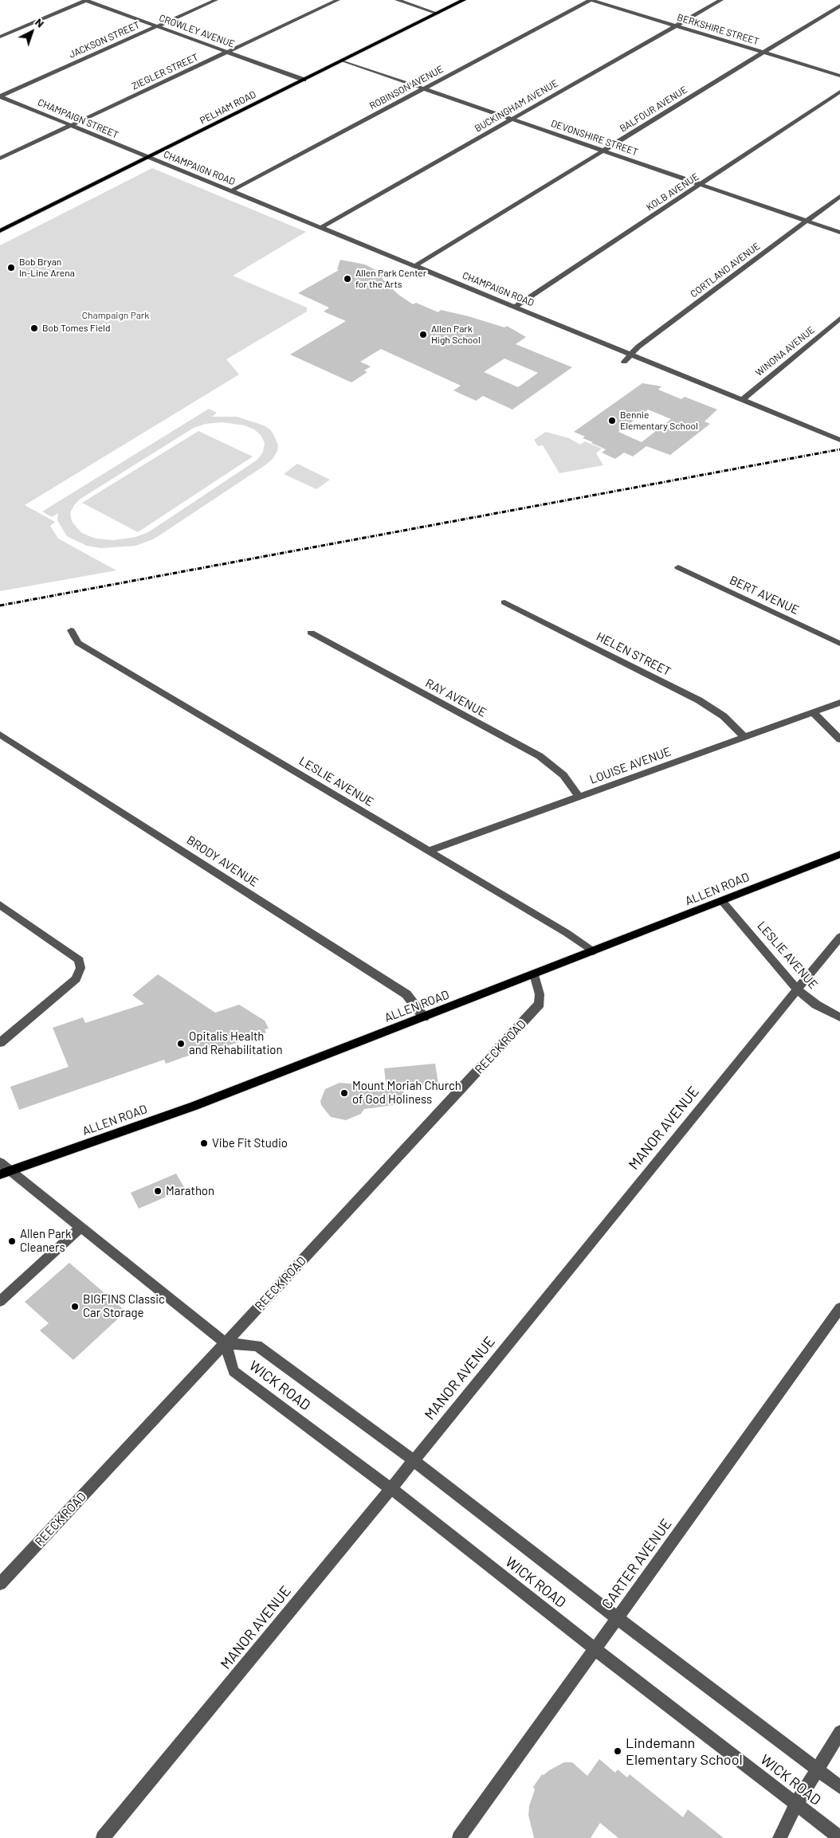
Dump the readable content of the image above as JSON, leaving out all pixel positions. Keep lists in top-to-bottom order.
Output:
{
  "streets": {
    "main road": ["PELHAM ROAD", "ALLEN ROAD"],
    "street": [
      "BERKSHIRE STREET",
      "CROWLEY AVENUE",
      "JACKSON STREET",
      "ZIEGLER STREET",
      "ROBINSON AVENUE",
      "BUCKINGHAM AVENUE",
      "BALFOUR AVENUE",
      "CHAMPAIGN STREET",
      "DEVONSHIRE STREET",
      "CHAMPAIGN ROAD",
      "KOLB AVENUE",
      "CORTLAND AVENUE",
      "WINONA AVENUE",
      "BERT AVENUE",
      "HELEN STREET",
      "RAY AVENUE",
      "LOUISE AVENUE",
      "LESLIE AVENUE",
      "BRODY AVENUE",
      "REECK ROAD",
      "MANOR AVENUE",
      "WICK ROAD",
      "CARTER AVENUE"
    ]
  },
  "crossings": [
    ["BERKSHIRE STREET", "ROBINSON AVENUE"],
    ["BERKSHIRE STREET", "BUCKINGHAM AVENUE"],
    ["BERKSHIRE STREET", "BALFOUR AVENUE"],
    ["CROWLEY AVENUE", "JACKSON STREET"],
    ["CROWLEY AVENUE", "ZIEGLER STREET"],
    ["CROWLEY AVENUE", "PELHAM ROAD"],
    ["JACKSON STREET", "CHAMPAIGN STREET"],
    ["ZIEGLER STREET", "CHAMPAIGN STREET"],
    ["ROBINSON AVENUE", "DEVONSHIRE STREET"],
    ["ROBINSON AVENUE", "CHAMPAIGN ROAD"],
    ["BUCKINGHAM AVENUE", "DEVONSHIRE STREET"],
    ["BUCKINGHAM AVENUE", "CHAMPAIGN ROAD"],
    ["PELHAM ROAD", "CHAMPAIGN STREET"],
    ["PELHAM ROAD", "DEVONSHIRE STREET"],
    ["PELHAM ROAD", "CHAMPAIGN ROAD"],
    ["BALFOUR AVENUE", "DEVONSHIRE STREET"],
    ["BALFOUR AVENUE", "CHAMPAIGN ROAD"],
    ["CHAMPAIGN STREET", "CHAMPAIGN ROAD"],
    ["DEVONSHIRE STREET", "KOLB AVENUE"],
    ["DEVONSHIRE STREET", "CORTLAND AVENUE"],
    ["CHAMPAIGN ROAD", "KOLB AVENUE"],
    ["CHAMPAIGN ROAD", "CORTLAND AVENUE"],
    ["CHAMPAIGN ROAD", "WINONA AVENUE"],
    ["HELEN STREET", "LOUISE AVENUE"],
    ["RAY AVENUE", "LOUISE AVENUE"],
    ["LOUISE AVENUE", "LESLIE AVENUE"],
    ["LESLIE AVENUE", "ALLEN ROAD"],
    ["LESLIE AVENUE", "MANOR AVENUE"],
    ["BRODY AVENUE", "ALLEN ROAD"],
    ["ALLEN ROAD", "REECK ROAD"],
    ["REECK ROAD", "WICK ROAD"],
    ["MANOR AVENUE", "WICK ROAD"],
    ["WICK ROAD", "CARTER AVENUE"]
  ],
  "parks": ["Champaign Park"],
  "places": [
    "Bob Bryan In-Line Arena",
    "Allen Park Center for the Arts",
    "Bob Tomes Field",
    "Allen Park High School",
    "Bennie Elementary School",
    "Opitalis Health and Rehabilitation",
    "Mount Moriah Church of God Holiness",
    "Vibe Fit Studio",
    "Marathon",
    "Allen Park Cleaners",
    "BIGFINS Classic Car Storage",
    "Lindemann Elementary School"
  ],
  "north": "top right"
}
